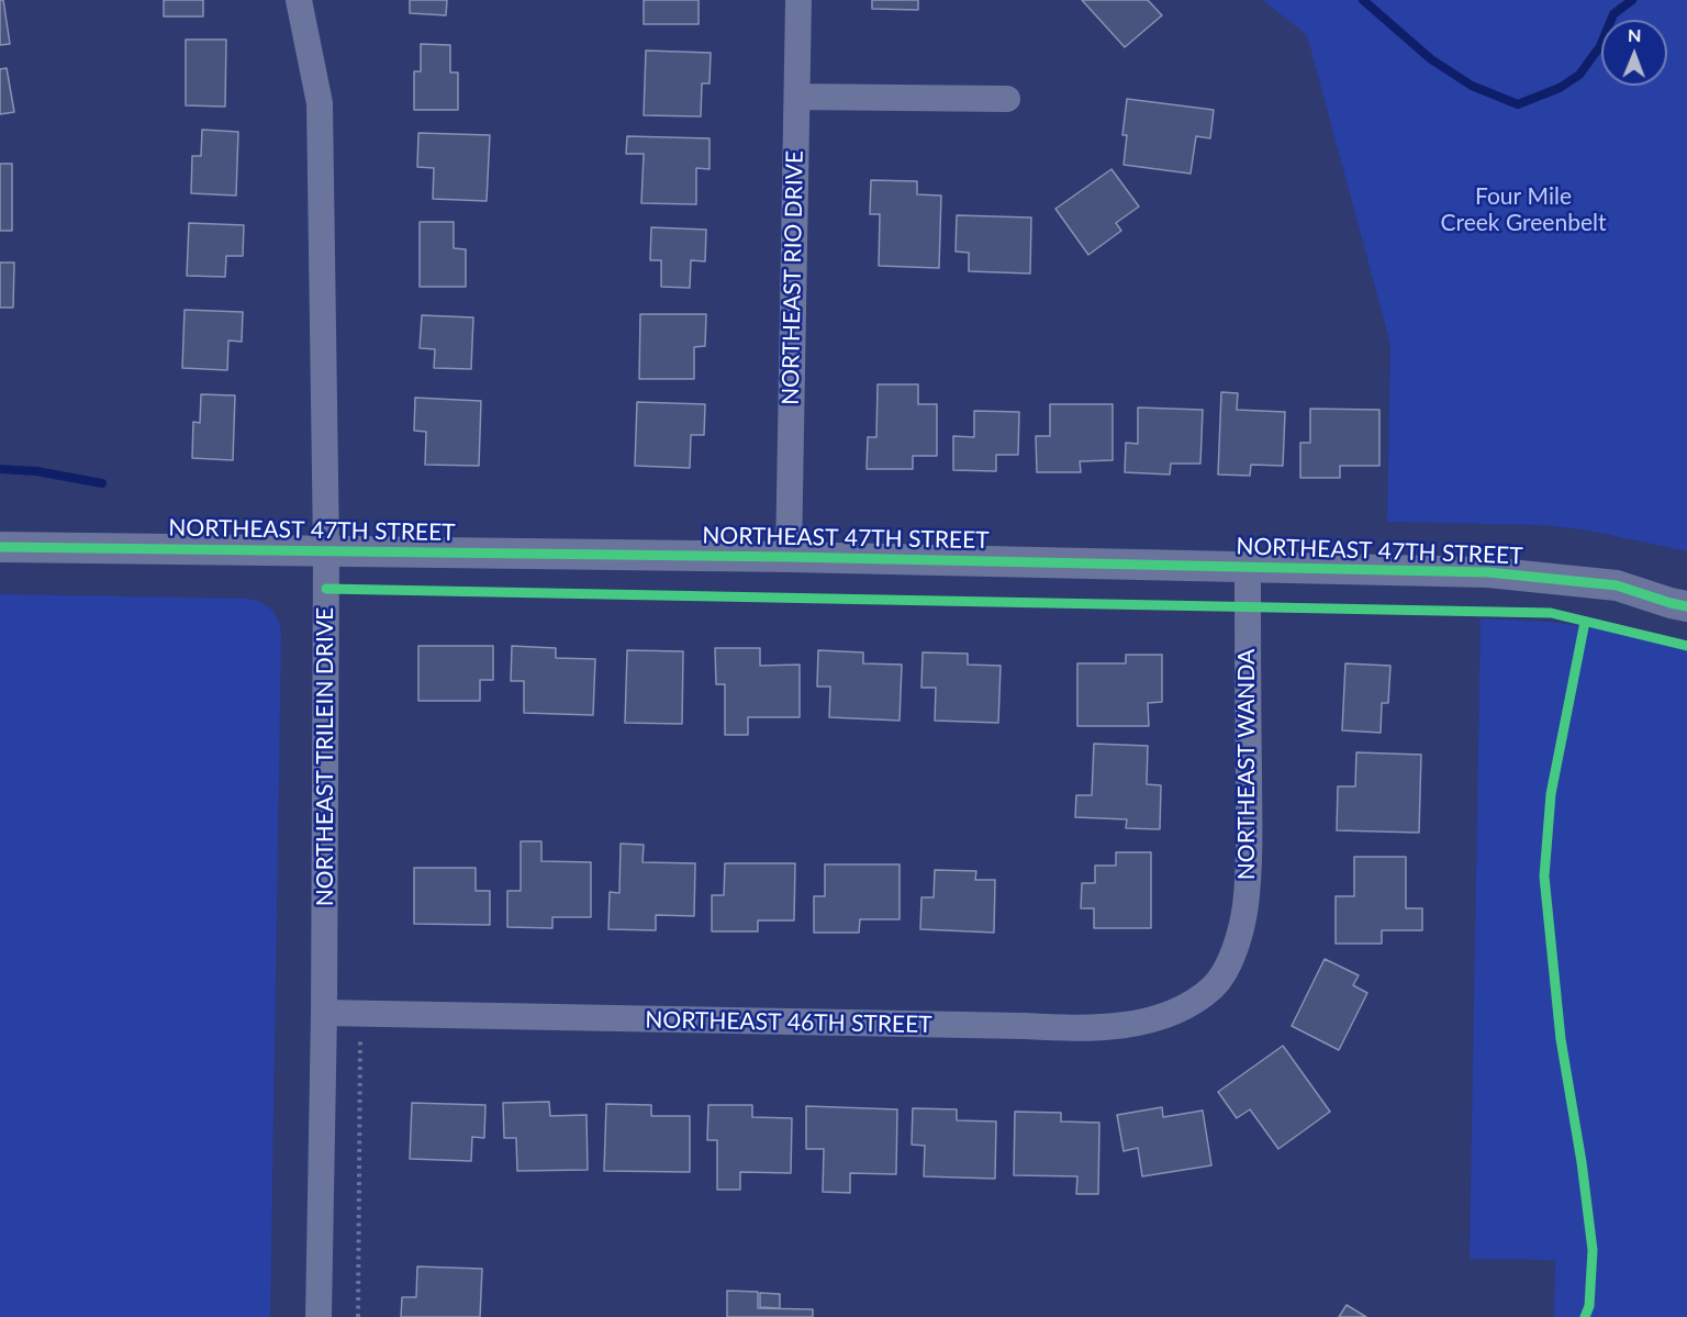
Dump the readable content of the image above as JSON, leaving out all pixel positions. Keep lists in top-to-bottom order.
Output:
{
  "streets": {
    "street": [
      "NORTHEAST RIO DRIVE",
      "NORTHEAST 47TH STREET",
      "NORTHEAST TRILEIN DRIVE",
      "NORTHEAST WANDA",
      "NORTHEAST 46TH STREET"
    ]
  },
  "crossings": [
    ["NORTHEAST RIO DRIVE", "NORTHEAST 47TH STREET"],
    ["NORTHEAST 47TH STREET", "NORTHEAST TRILEIN DRIVE"],
    ["NORTHEAST 47TH STREET", "NORTHEAST WANDA"],
    ["NORTHEAST TRILEIN DRIVE", "NORTHEAST 46TH STREET"],
    ["NORTHEAST WANDA", "NORTHEAST 46TH STREET"]
  ],
  "parks": ["Four Mile Creek Greenbelt"],
  "north": "top"
}
